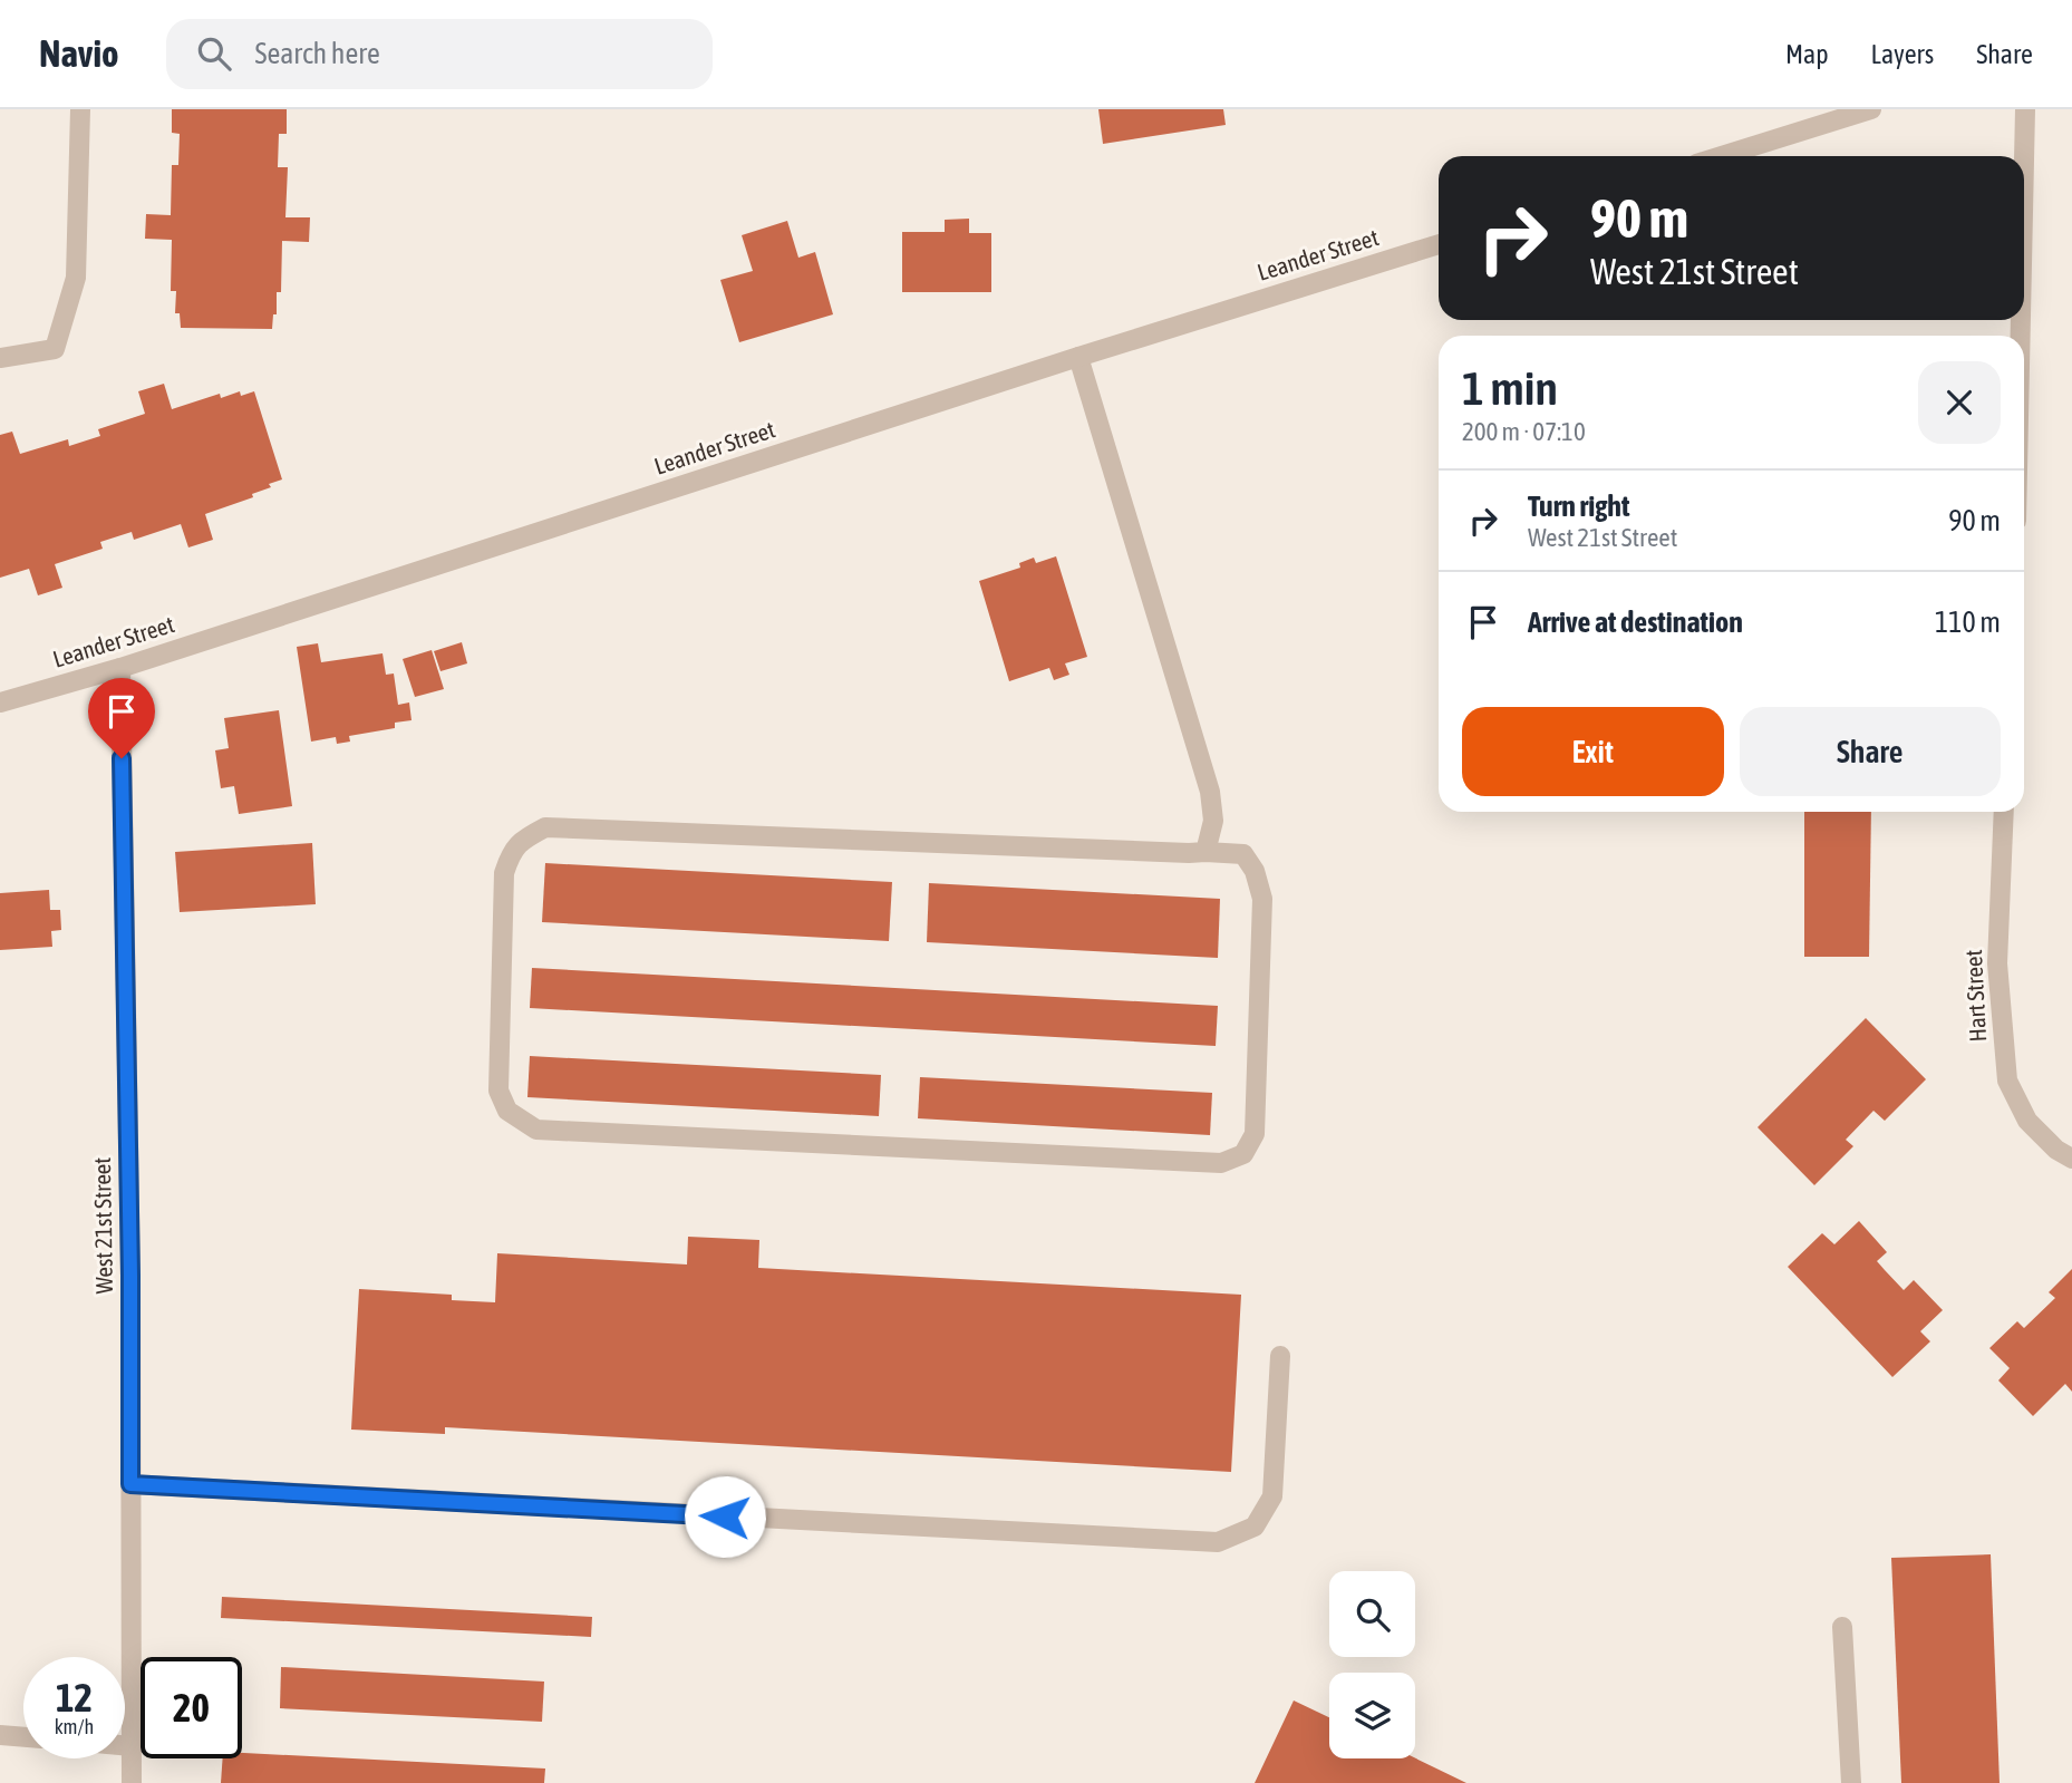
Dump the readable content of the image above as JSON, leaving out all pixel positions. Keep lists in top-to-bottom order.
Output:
{
  "streets": {
    "street": ["Leander Street", "Hart Street", "West 21st Street"]
  },
  "crossings": [
    ["Leander Street", "West 21st Street"]
  ],
  "page": {
    "header": "Navio",
    "search": "Search here",
    "nav": ["Map", "Layers", "Share"],
    "turn": ["90 m", "West 21st Street"],
    "heading": ["1 min", "200 m · 07:10"],
    "list": [
      {
        "name": "Turn right",
        "note": "West 21st Street",
        "value": "90 m"
      },
      {
        "name": "Arrive at destination",
        "value": "110 m"
      }
    ],
    "buttons": ["Exit", "Share"],
    "speed": "12 km/h",
    "limit": "20"
  }
}
